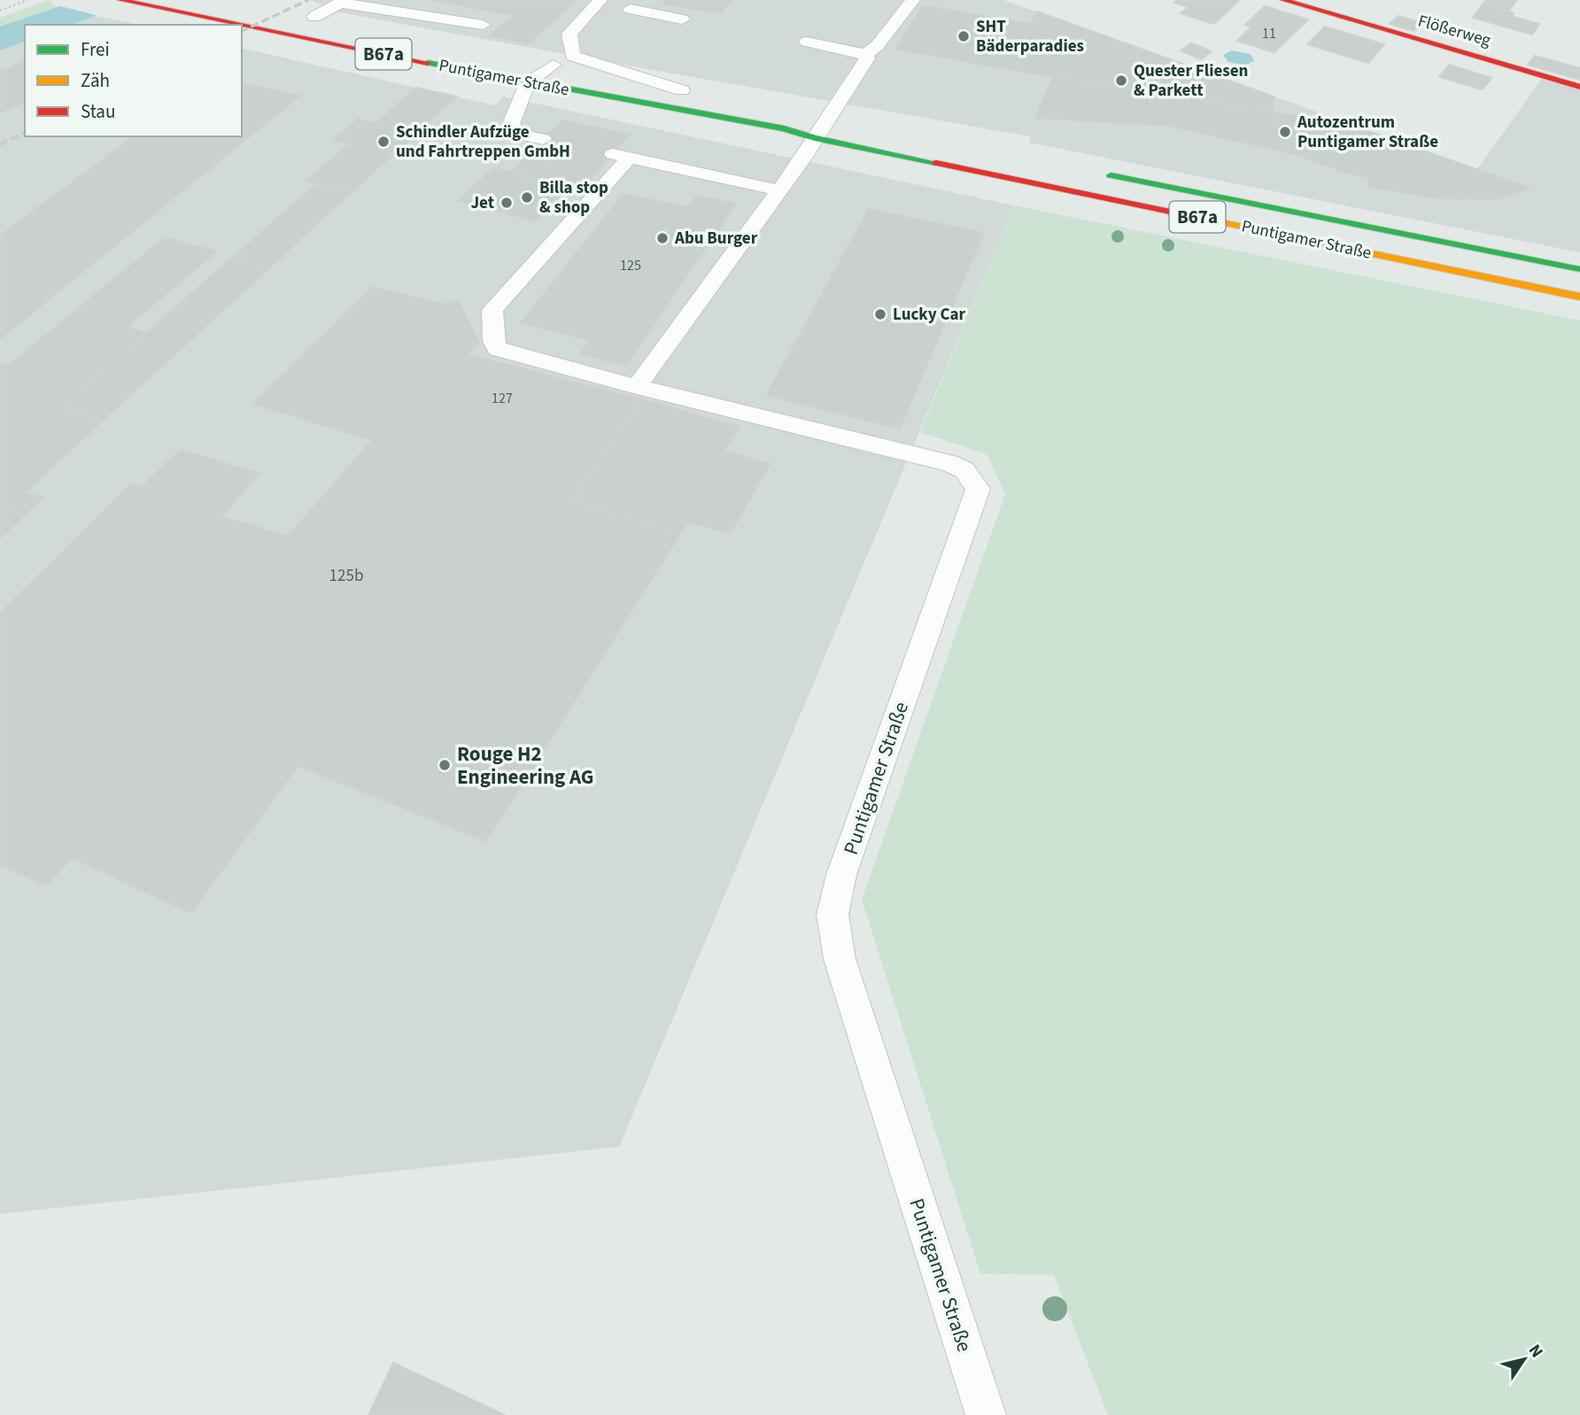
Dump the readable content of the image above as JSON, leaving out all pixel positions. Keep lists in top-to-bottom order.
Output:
{
  "streets": {
    "main road": ["Flößerweg", "B67a", "Puntigamer Straße"]
  },
  "places": [
    "SHT Bäderparadies",
    "Quester Fliesen & Parkett",
    "Autozentrum Puntigamer Straße",
    "Schindler Aufzüge und Fahrtreppen GmbH",
    "Billa stop & shop",
    "Jet",
    "Abu Burger",
    "Lucky Car",
    "Rouge H2 Engineering AG"
  ],
  "house_numbers": [
    "11",
    "125",
    "127",
    "125b"
  ],
  "legend": ["Frei", "Zäh", "Stau"],
  "north": "top right"
}
